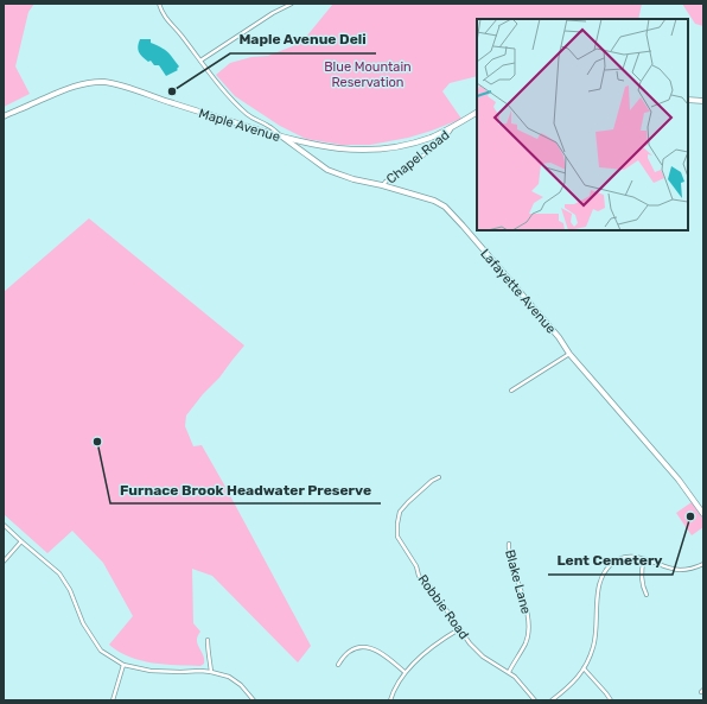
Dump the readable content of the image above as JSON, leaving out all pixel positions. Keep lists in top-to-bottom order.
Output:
{
  "streets": {
    "street": [
      "Maple Avenue",
      "Chapel Road",
      "Lafayette Avenue",
      "Blake Lane",
      "Robbie Road"
    ]
  },
  "crossings": [
    ["Maple Avenue", "Chapel Road"],
    ["Maple Avenue", "Lafayette Avenue"],
    ["Chapel Road", "Lafayette Avenue"],
    ["Blake Lane", "Robbie Road"]
  ],
  "parks": ["Blue Mountain Reservation"],
  "places": ["Maple Avenue Deli", "Furnace Brook Headwater Preserve", "Lent Cemetery"]
}
